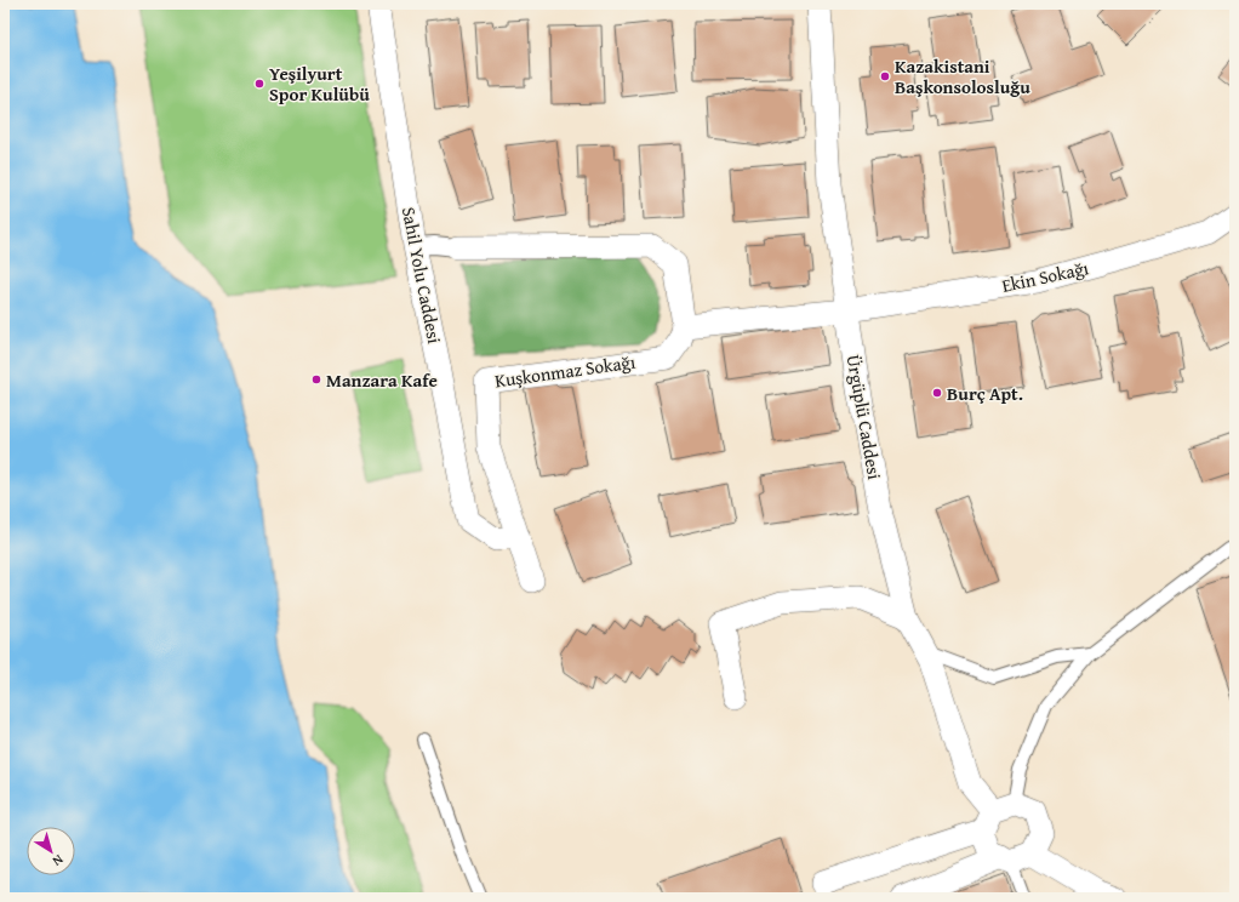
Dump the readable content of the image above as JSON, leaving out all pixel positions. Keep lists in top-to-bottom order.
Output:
{
  "streets": {
    "street": [
      "Sahil Yolu Caddesi",
      "Ekin Sokağı",
      "Kuşkonmaz Sokağı",
      "Ürgüplü Caddesi"
    ]
  },
  "crossings": [
    ["Sahil Yolu Caddesi", "Kuşkonmaz Sokağı"],
    ["Ekin Sokağı", "Ürgüplü Caddesi"]
  ],
  "places": [
    "Kazakistani Başkonsolosluğu",
    "Yeşilyurt Spor Kulübü",
    "Manzara Kafe",
    "Burç Apt."
  ],
  "north": "bottom right"
}
